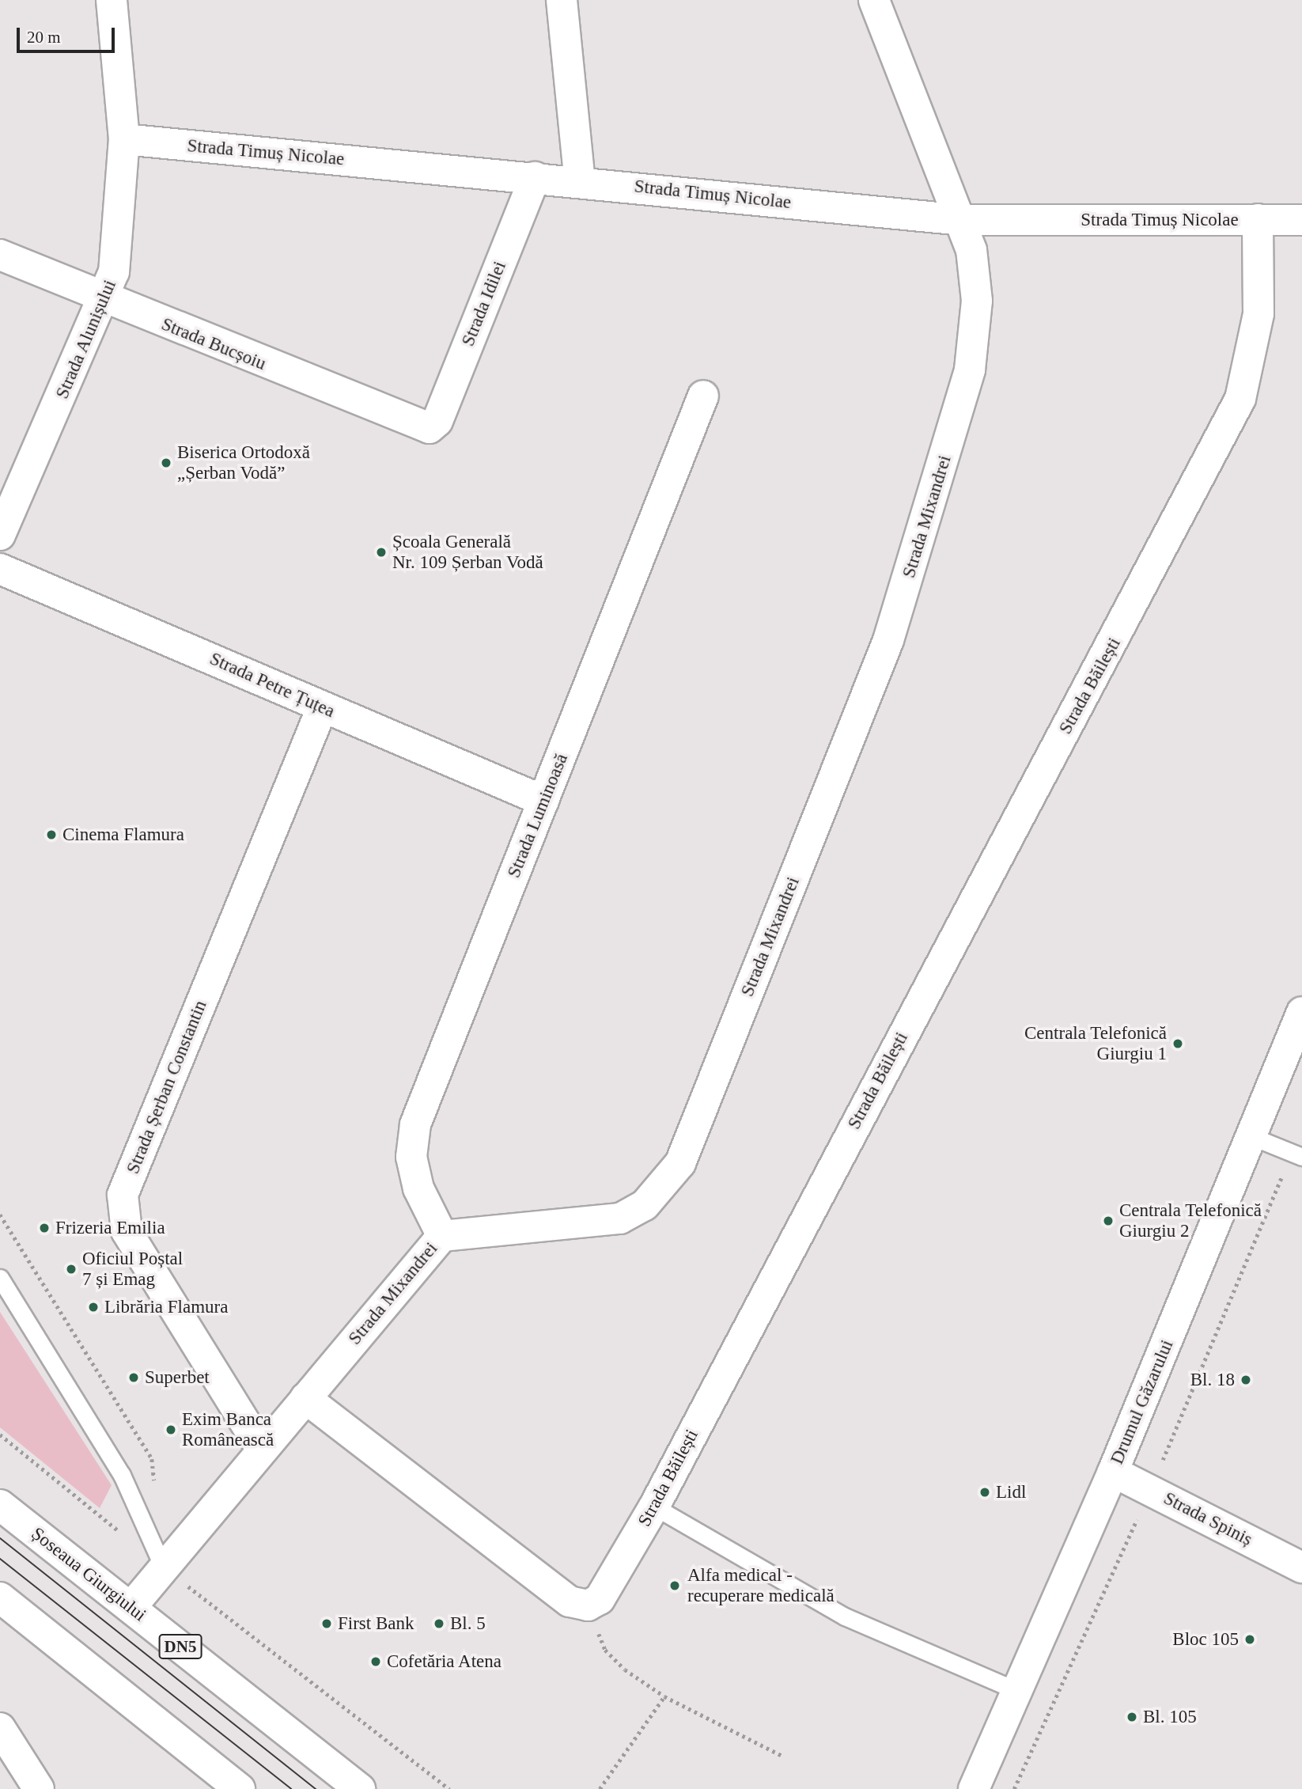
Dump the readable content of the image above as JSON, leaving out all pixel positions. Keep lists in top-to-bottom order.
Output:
{
  "streets": {
    "street": [
      "Strada Timuș Nicolae",
      "Strada Idilei",
      "Strada Alunișului",
      "Strada Bucșoiu",
      "Strada Mixandrei",
      "Strada Petre Țuțea",
      "Strada Băilești",
      "Strada Luminoasă",
      "Strada Șerban Constantin",
      "Drumul Găzarului",
      "Strada Spiniș",
      "Șoseaua Giurgiului",
      "DN5"
    ]
  },
  "crossings": [
    ["Strada Timuș Nicolae", "Strada Idilei"],
    ["Strada Timuș Nicolae", "Strada Alunișului"],
    ["Strada Timuș Nicolae", "Strada Mixandrei"],
    ["Strada Timuș Nicolae", "Strada Băilești"],
    ["Strada Idilei", "Strada Bucșoiu"],
    ["Strada Alunișului", "Strada Bucșoiu"],
    ["Strada Mixandrei", "Strada Luminoasă"],
    ["Strada Mixandrei", "Strada Șerban Constantin"],
    ["Strada Mixandrei", "Șoseaua Giurgiului"],
    ["Strada Petre Țuțea", "Strada Luminoasă"],
    ["Strada Petre Țuțea", "Strada Șerban Constantin"],
    ["Drumul Găzarului", "Strada Spiniș"]
  ],
  "places": [
    "Biserica Ortodoxă „Șerban Vodă”",
    "Școala Generală Nr. 109 Șerban Vodă",
    "Cinema Flamura",
    "Centrala Telefonică Giurgiu 1",
    "Centrala Telefonică Giurgiu 2",
    "Frizeria Emilia",
    "Oficiul Poștal 7 și Emag",
    "Librăria Flamura",
    "Superbet",
    "Bl. 18",
    "Exim Banca Românească",
    "Lidl",
    "Alfa medical - recuperare medicală",
    "First Bank",
    "Bl. 5",
    "Bloc 105",
    "Cofetăria Atena",
    "Bl. 105"
  ],
  "scale_bar": "20 m"
}
